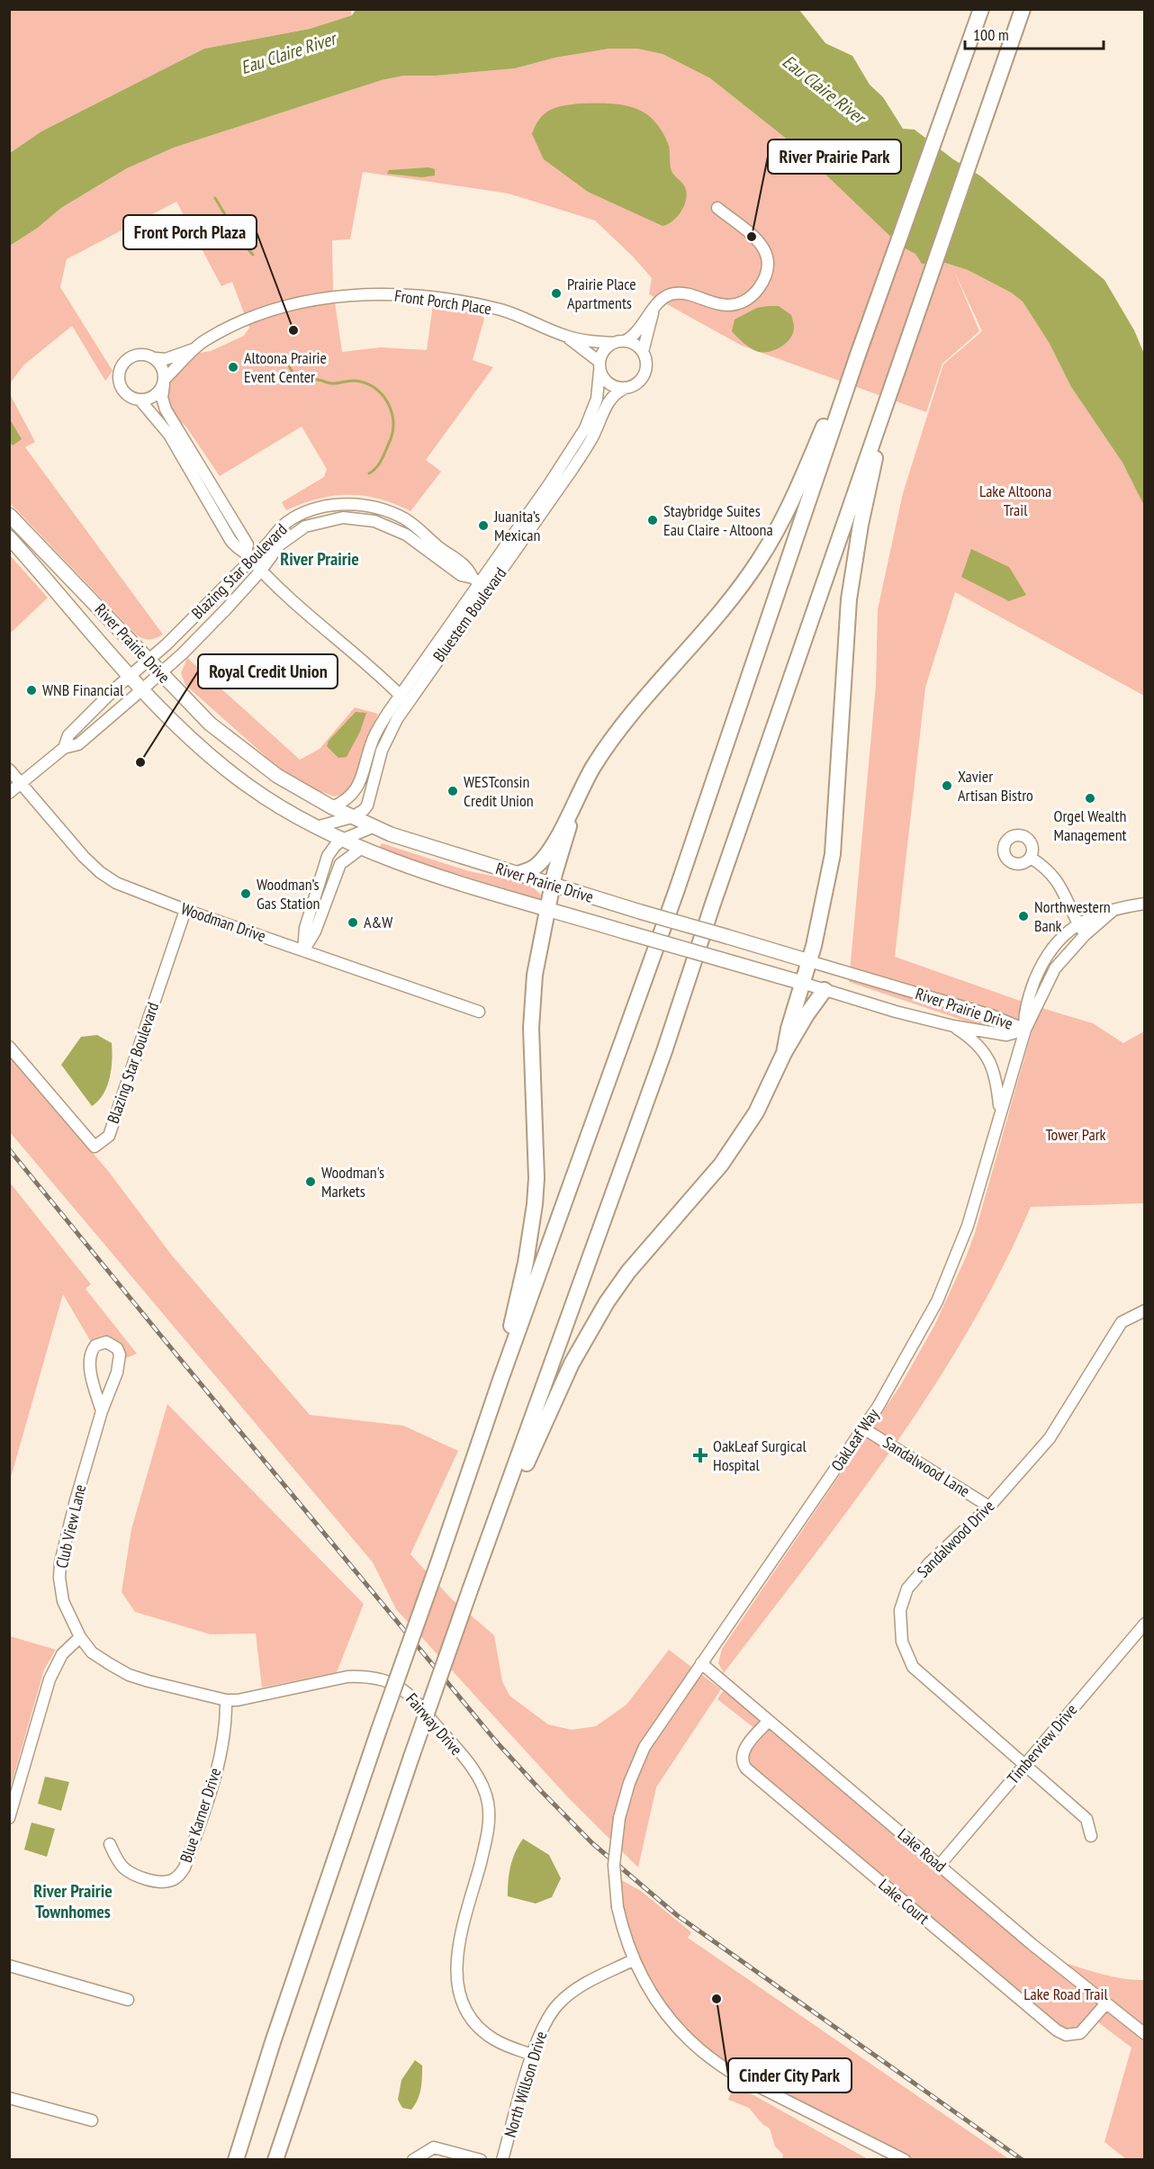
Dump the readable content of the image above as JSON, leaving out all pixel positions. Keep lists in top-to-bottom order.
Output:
{
  "streets": {
    "main road": ["River Prairie Drive"],
    "street": [
      "Front Porch Place",
      "Blazing Star Boulevard",
      "Bluestem Boulevard",
      "Woodman Drive",
      "OakLeaf Way",
      "Sandalwood Lane",
      "Club View Lane",
      "Sandalwood Drive",
      "Fairway Drive",
      "Timberview Drive",
      "Blue Karner Drive",
      "Lake Road",
      "Lake Court",
      "North Willson Drive"
    ]
  },
  "crossings": [
    ["Front Porch Place", "Bluestem Boulevard"],
    ["Blazing Star Boulevard", "Bluestem Boulevard"],
    ["Blazing Star Boulevard", "River Prairie Drive"],
    ["Blazing Star Boulevard", "Woodman Drive"],
    ["Bluestem Boulevard", "River Prairie Drive"],
    ["River Prairie Drive", "OakLeaf Way"],
    ["OakLeaf Way", "Sandalwood Lane"],
    ["OakLeaf Way", "Lake Road"],
    ["OakLeaf Way", "North Willson Drive"],
    ["Sandalwood Lane", "Sandalwood Drive"],
    ["Club View Lane", "Fairway Drive"],
    ["Sandalwood Drive", "Timberview Drive"],
    ["Fairway Drive", "Blue Karner Drive"],
    ["Fairway Drive", "North Willson Drive"],
    ["Timberview Drive", "Lake Road"],
    ["Lake Road", "Lake Court"]
  ],
  "districts": ["River Prairie", "River Prairie Townhomes"],
  "water": ["Eau Claire River"],
  "parks": ["Lake Altoona Trail", "Tower Park", "Lake Road Trail"],
  "places": {
    "other": [
      "River Prairie Park",
      "Prairie Place Apartments",
      "Front Porch Plaza",
      "Altoona Prairie Event Center",
      "Staybridge Suites Eau Claire - Altoona",
      "Juanita’s Mexican",
      "WNB Financial",
      "Royal Credit Union",
      "Xavier Artisan Bistro",
      "WESTconsin Credit Union",
      "Orgel Wealth Management",
      "Woodman’s Gas Station",
      "Northwestern Bank",
      "A&W",
      "Woodman's Markets",
      "Cinder City Park"
    ],
    "health": ["OakLeaf Surgical Hospital"]
  },
  "scale_bar": "100 m"
}
